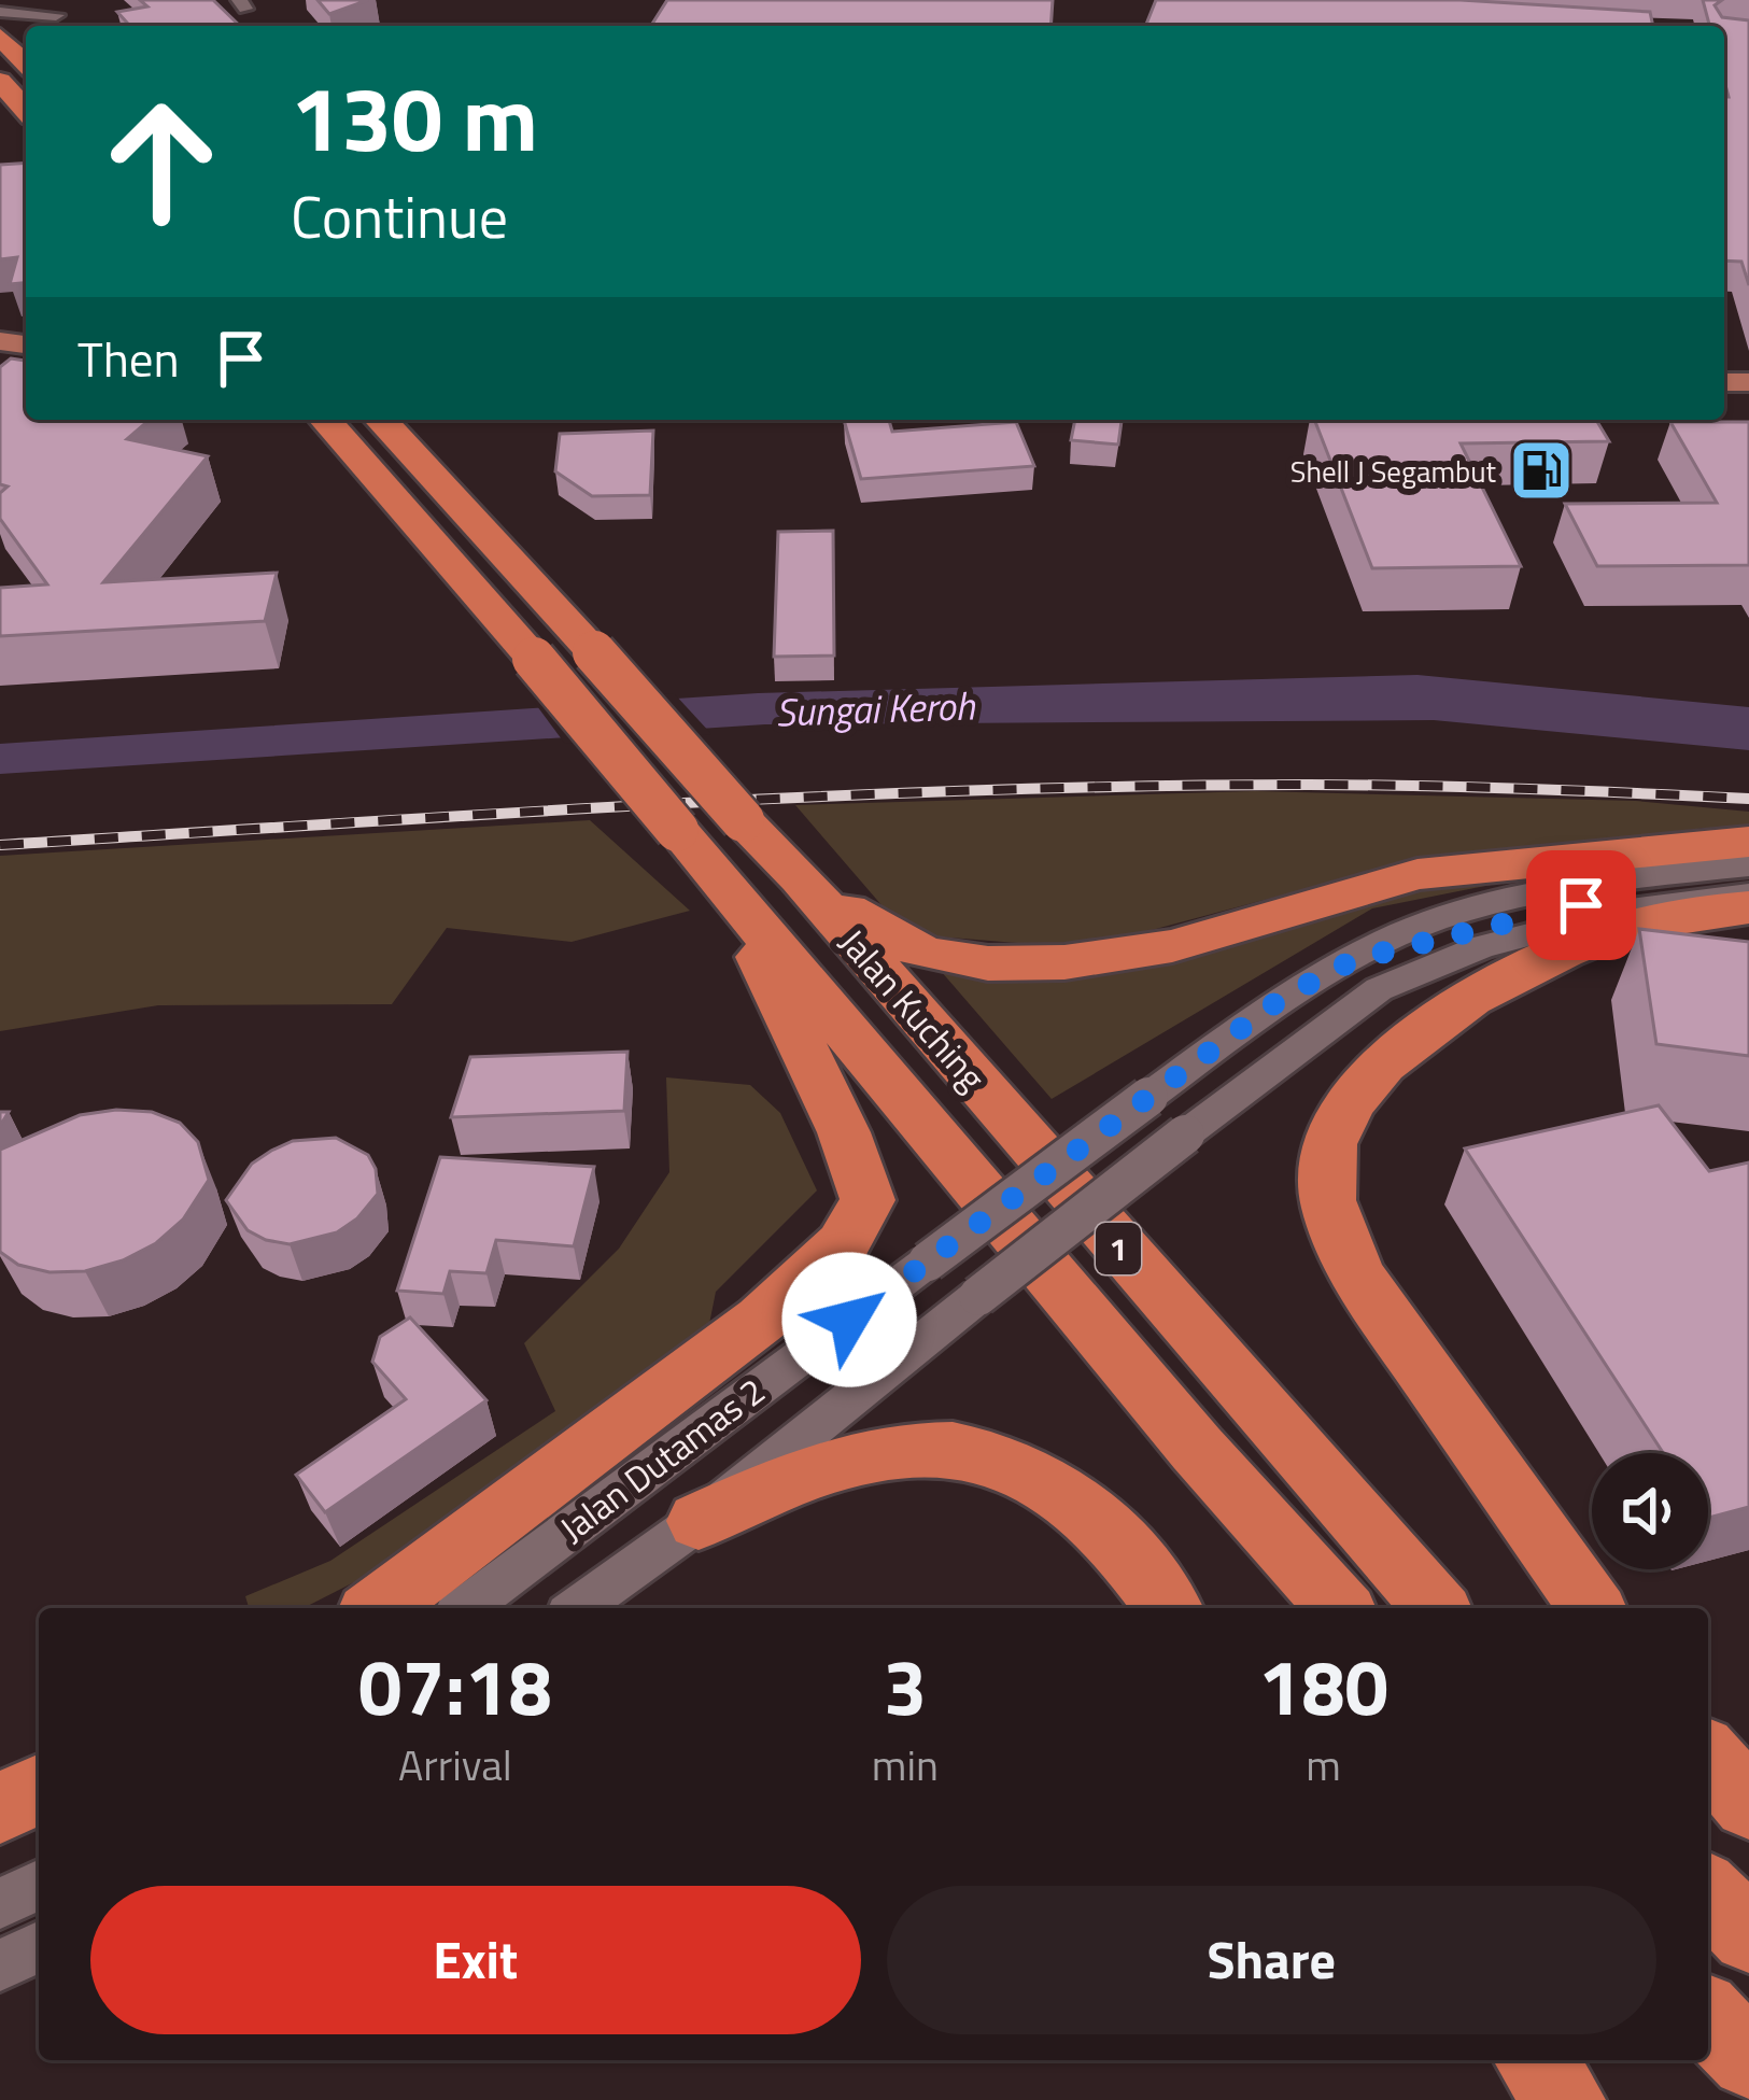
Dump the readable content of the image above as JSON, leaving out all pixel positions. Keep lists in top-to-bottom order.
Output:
{
  "streets": {
    "highway": ["Jalan Kuching", "1"],
    "street": ["Jalan Dutamas 2"]
  },
  "water": ["Sungai Keroh"],
  "places": {
    "fuel station": ["Shell J Segambut"]
  },
  "page": {
    "turn": ["130 m", "Continue"],
    "then": "Then",
    "eta": [
      "07:18",
      "Arrival",
      "3",
      "min",
      "180",
      "m"
    ],
    "buttons": ["Exit", "Share"]
  }
}
